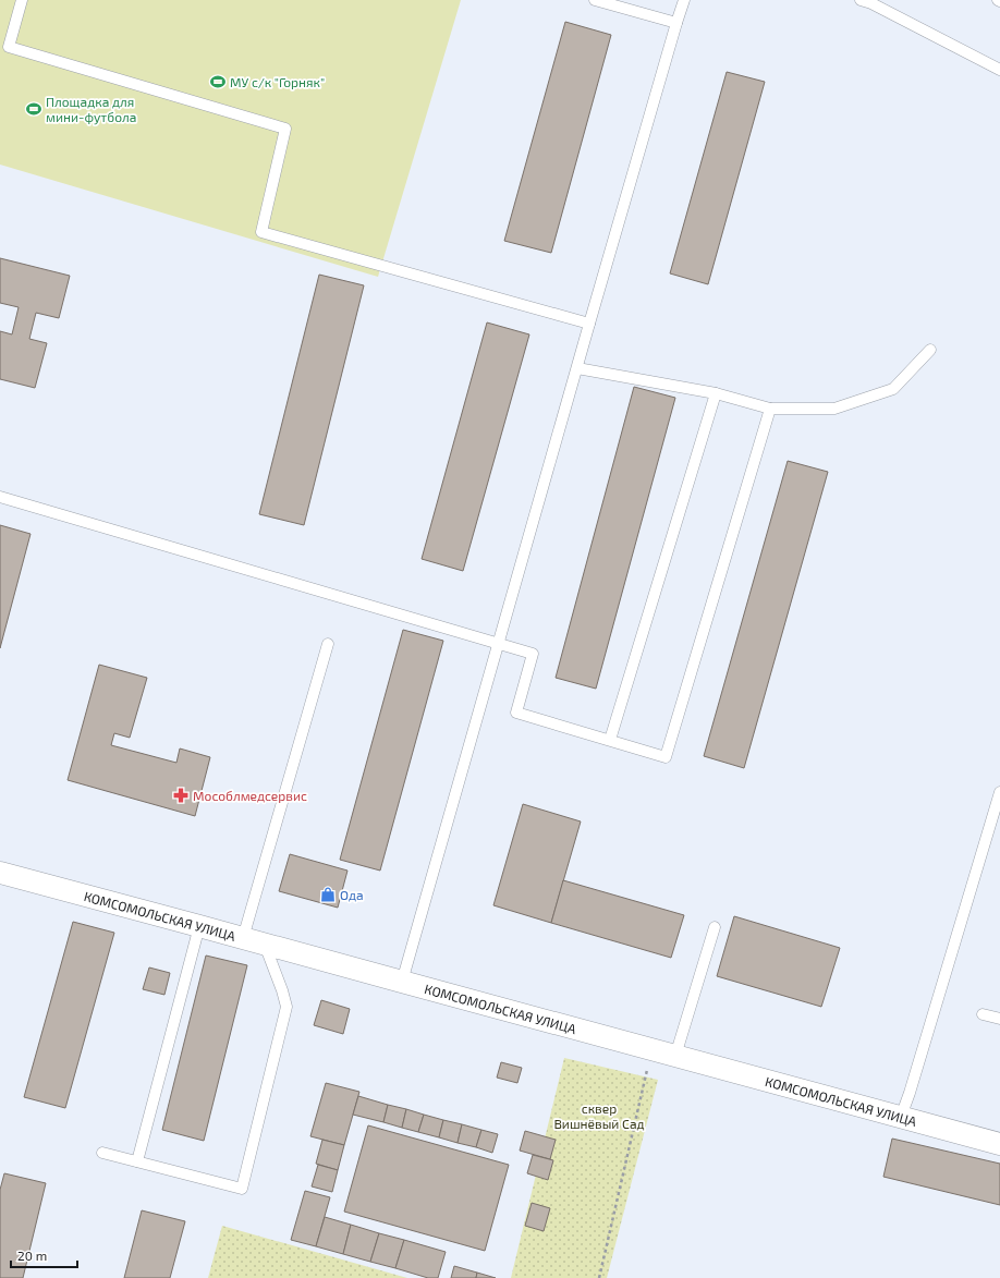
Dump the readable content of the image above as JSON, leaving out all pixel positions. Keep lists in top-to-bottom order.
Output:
{
  "streets": {
    "street": ["КОМСОМОЛЬСКАЯ УЛИЦА"]
  },
  "parks": ["сквер Вишнёвый Сад"],
  "places": {
    "sports": ["МУ с/к \"Горняк\"", "Площадка для мини-футбола"],
    "pharmacy": ["Мособлмедсервис"],
    "shop": ["Ода"]
  },
  "scale_bar": "20 m"
}
